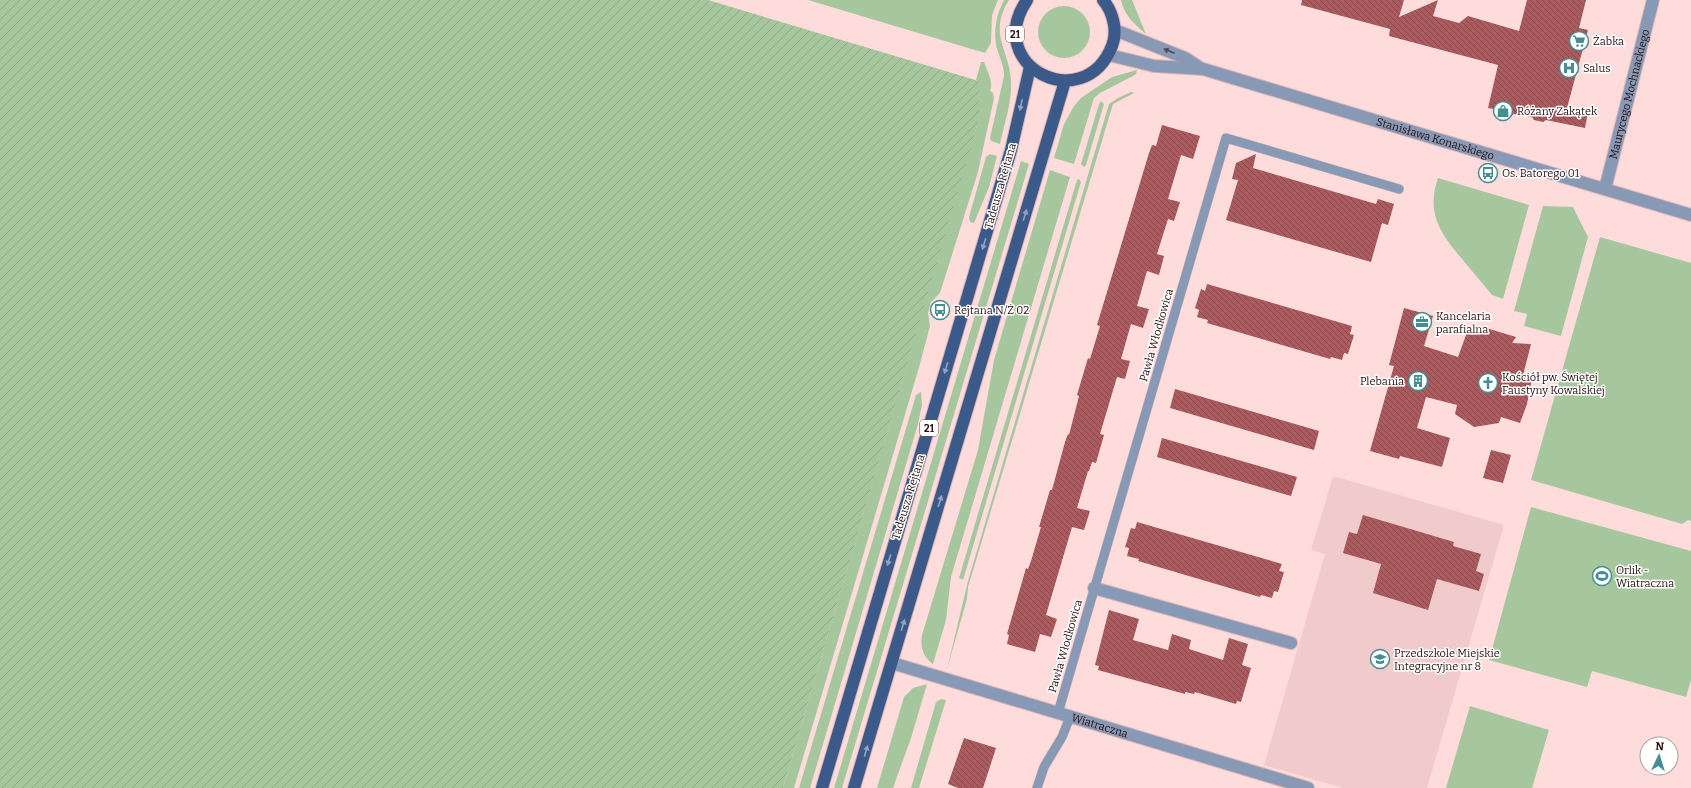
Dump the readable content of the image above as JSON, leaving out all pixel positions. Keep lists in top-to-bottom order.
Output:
{
  "streets": {
    "main road": ["21", "Tadeusza Rejtana"],
    "street": ["Maurycego Mochnackiego", "Stanisława Konarskiego", "Wiatraczna"],
    "lane": ["Pawła Włodkowica"]
  },
  "crossings": [
    ["21", "Tadeusza Rejtana"],
    ["Maurycego Mochnackiego", "Stanisława Konarskiego"],
    ["Pawła Włodkowica", "Wiatraczna"]
  ],
  "places": {
    "supermarket": ["Żabka"],
    "hospital": ["Salus"],
    "shop": ["Różany Zakątek"],
    "bus stop": ["Os. Batorego 01", "Rejtana N/Ż 02"],
    "office": ["Kancelaria parafialna"],
    "building": ["Plebania"],
    "church": ["Kościół pw. Świętej Faustyny Kowalskiej"],
    "sports": ["Orlik - Wiatraczna"],
    "school or university": ["Przedszkole Miejskie Integracyjne nr 8"]
  },
  "north": "top"
}
